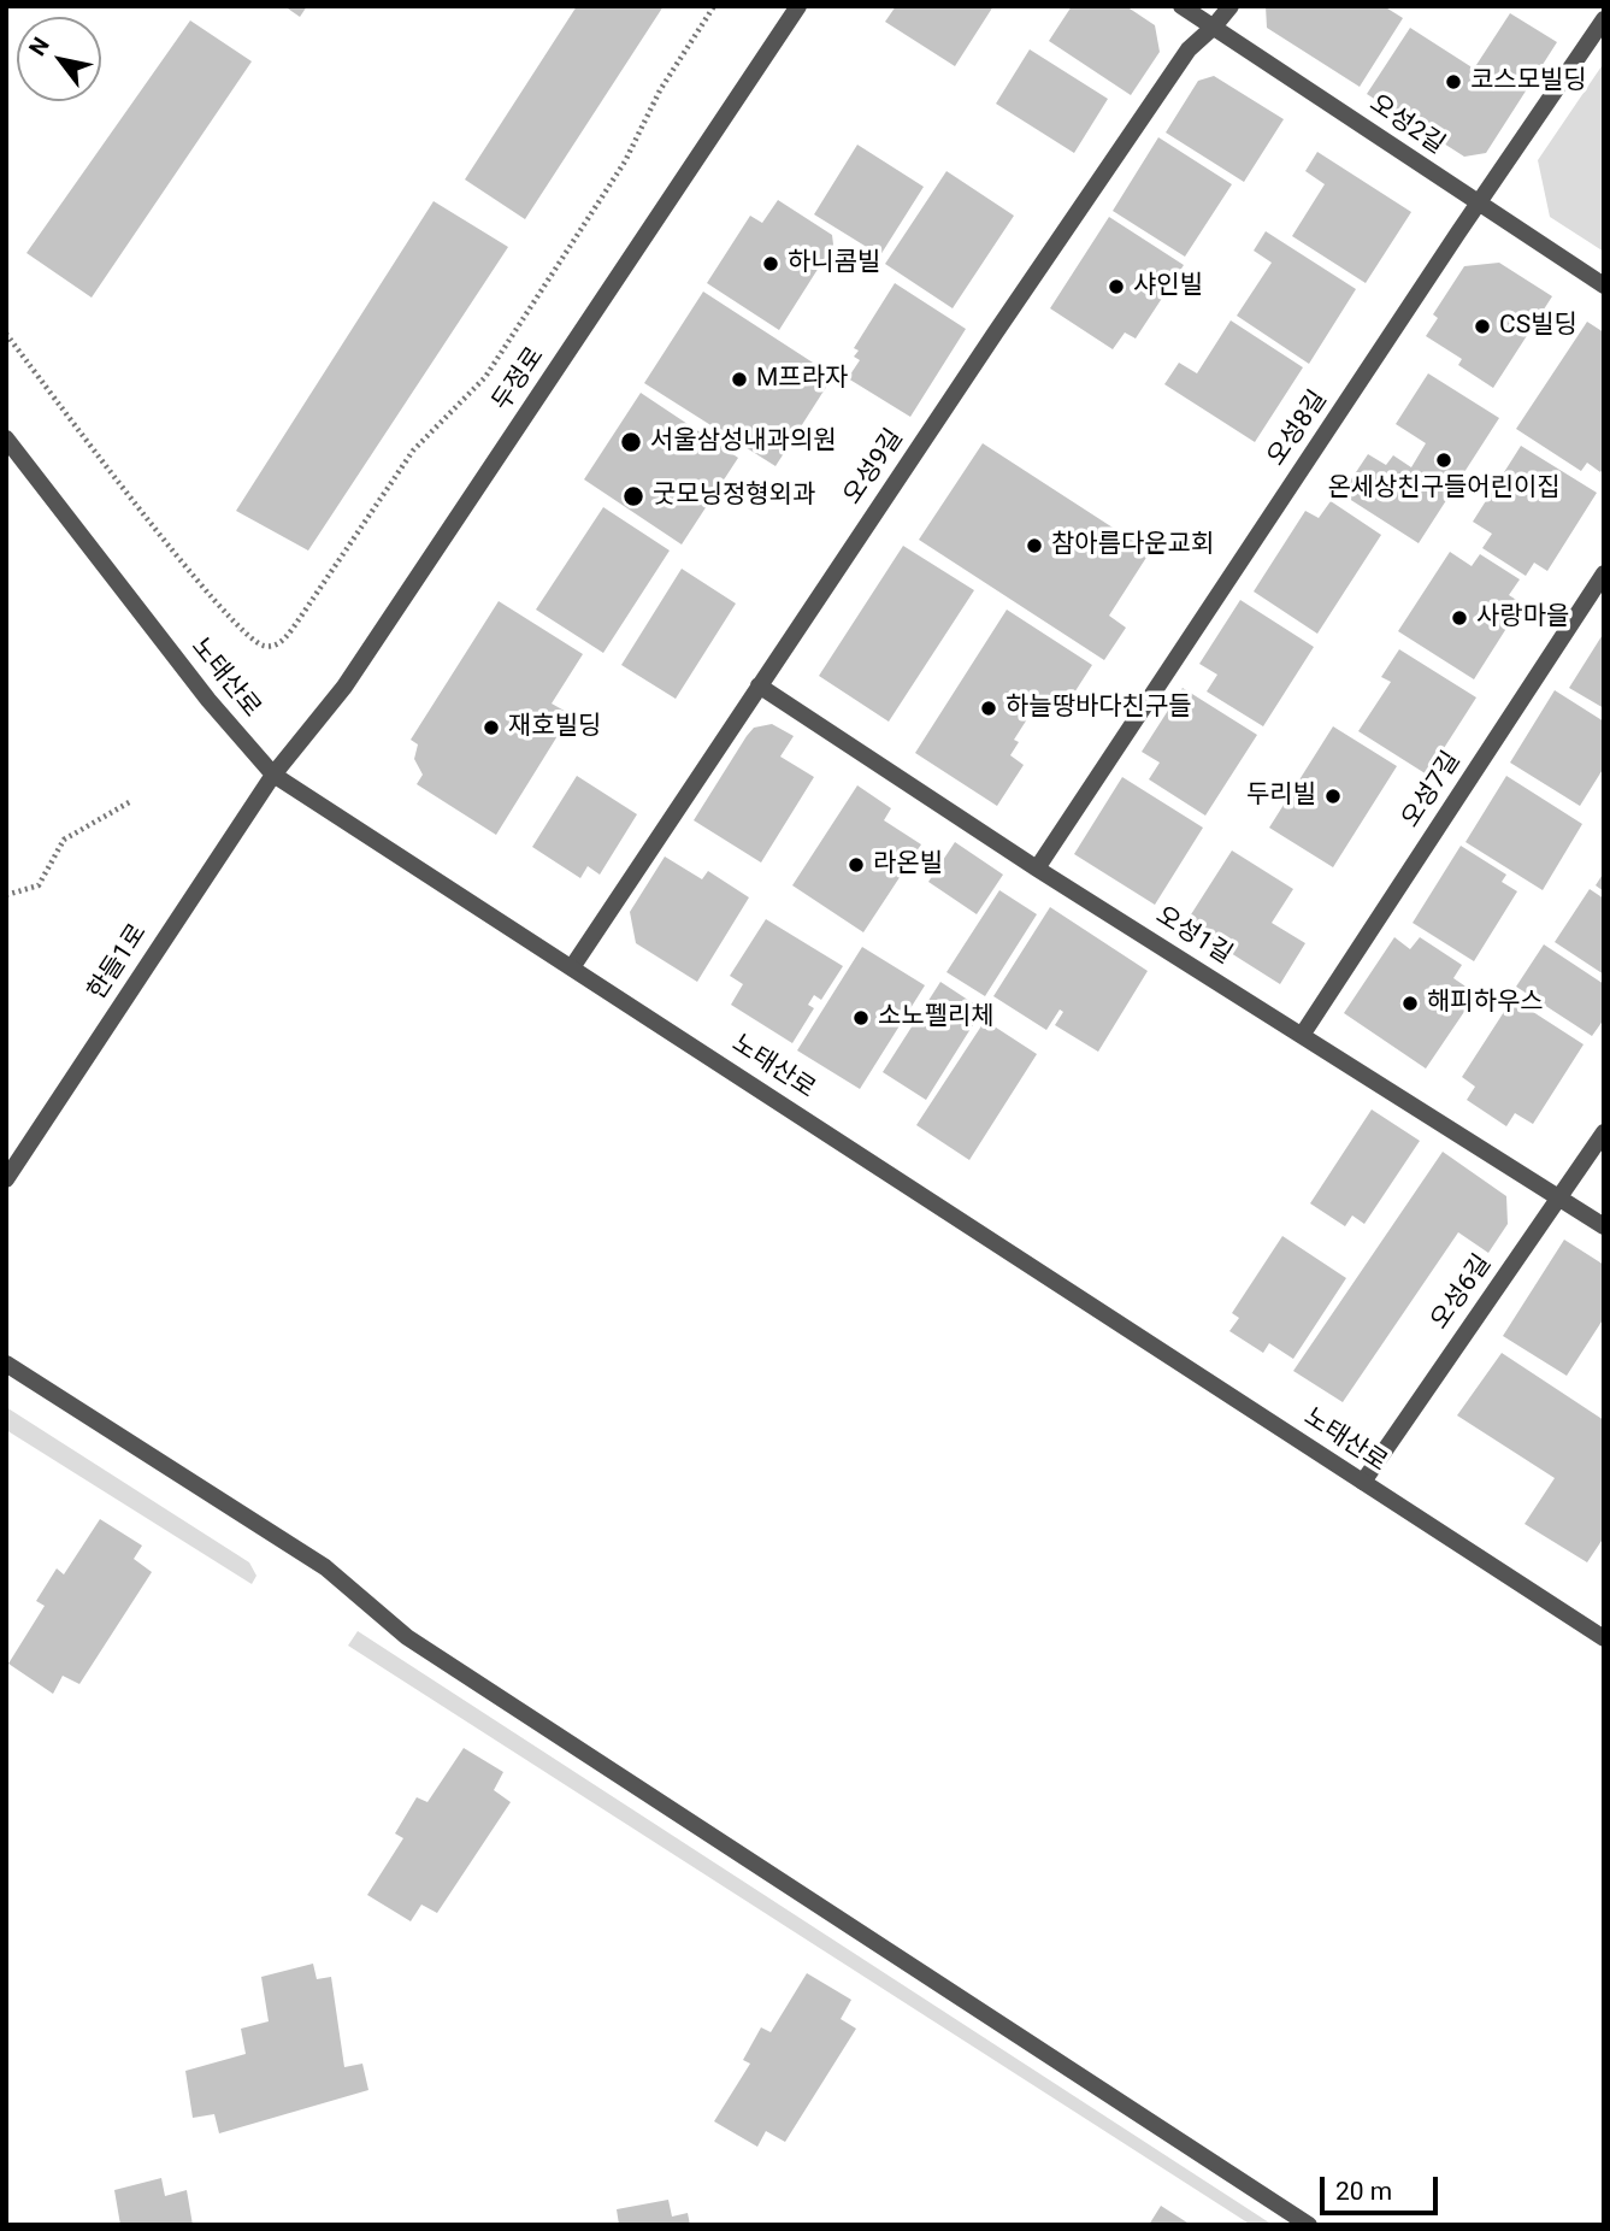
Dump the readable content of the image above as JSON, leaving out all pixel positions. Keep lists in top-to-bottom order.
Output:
{
  "streets": {
    "street": [
      "오성2길",
      "두정로",
      "오성8길",
      "오성9길",
      "노태산로",
      "오성7길",
      "오성1길",
      "한들1로",
      "오성6길"
    ]
  },
  "crossings": [
    ["오성2길", "오성8길"],
    ["오성2길", "오성9길"],
    ["두정로", "노태산로"],
    ["두정로", "한들1로"],
    ["오성8길", "오성1길"],
    ["오성9길", "노태산로"],
    ["오성9길", "오성1길"],
    ["노태산로", "한들1로"],
    ["노태산로", "오성6길"],
    ["오성7길", "오성1길"],
    ["오성1길", "오성6길"]
  ],
  "places": [
    "코스모빌딩",
    "하니콤빌",
    "샤인빌",
    "CS빌딩",
    "M프라자",
    "서울삼성내과의원",
    "온세상친구들어린이집",
    "굿모닝정형외과",
    "참아름다운교회",
    "사랑마을",
    "하늘땅바다친구들",
    "재호빌딩",
    "두리빌",
    "라온빌",
    "해피하우스",
    "소노펠리체"
  ],
  "scale_bar": "20 m",
  "north": "top left"
}
